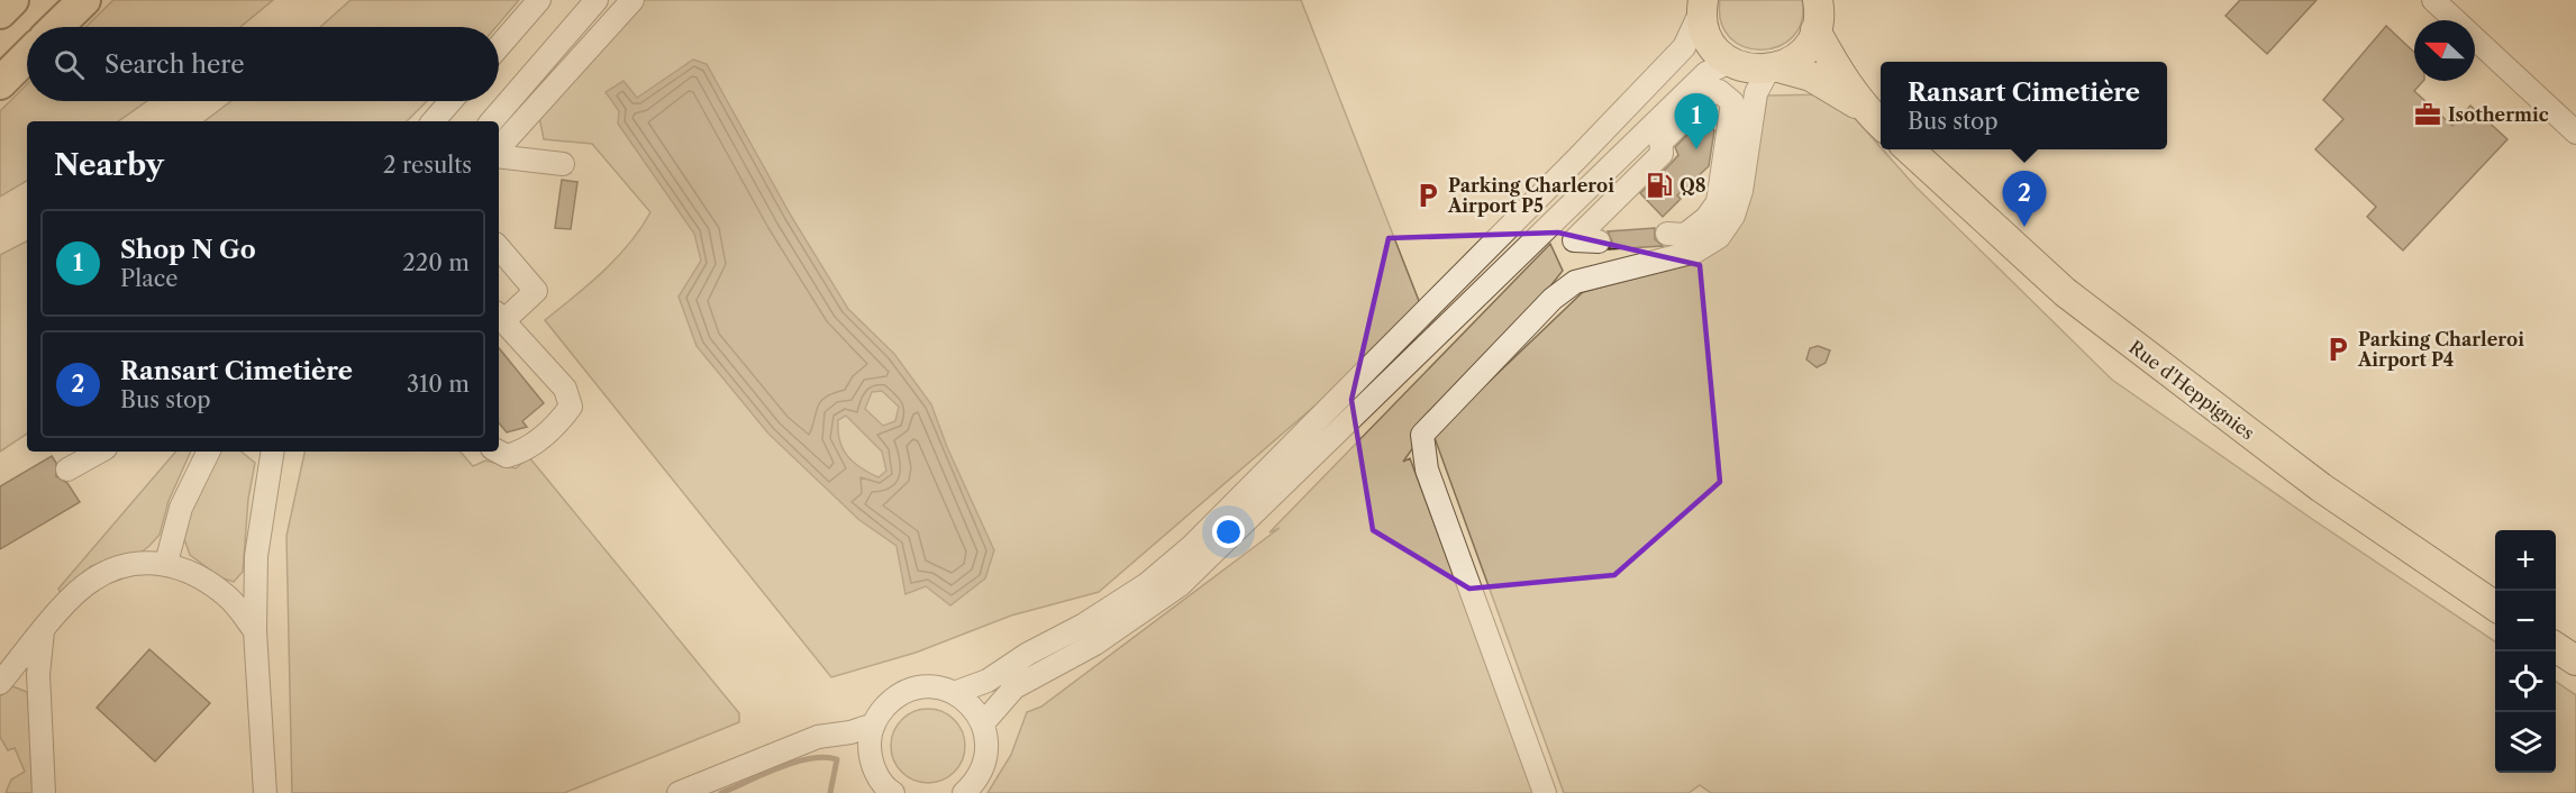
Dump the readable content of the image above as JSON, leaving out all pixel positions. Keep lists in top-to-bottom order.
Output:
{
  "streets": {
    "main road": ["Rue d'Heppignies"]
  },
  "places": {
    "office": ["Isothermic"],
    "fuel station": ["Q8"],
    "parking": ["Parking Charleroi Airport P5", "Parking Charleroi Airport P4"]
  },
  "north": "left",
  "page": {
    "search": "Search here",
    "popup": ["Ransart Cimetière", "Bus stop"],
    "pins": ["1", "2"],
    "heading": ["Nearby", "2 results"],
    "list": [
      {
        "mark": "1",
        "name": "Shop N Go",
        "note": "Place",
        "value": "220 m"
      },
      {
        "mark": "2",
        "name": "Ransart Cimetière",
        "note": "Bus stop",
        "value": "310 m"
      }
    ],
    "map_buttons": ["+", "−"]
  }
}
